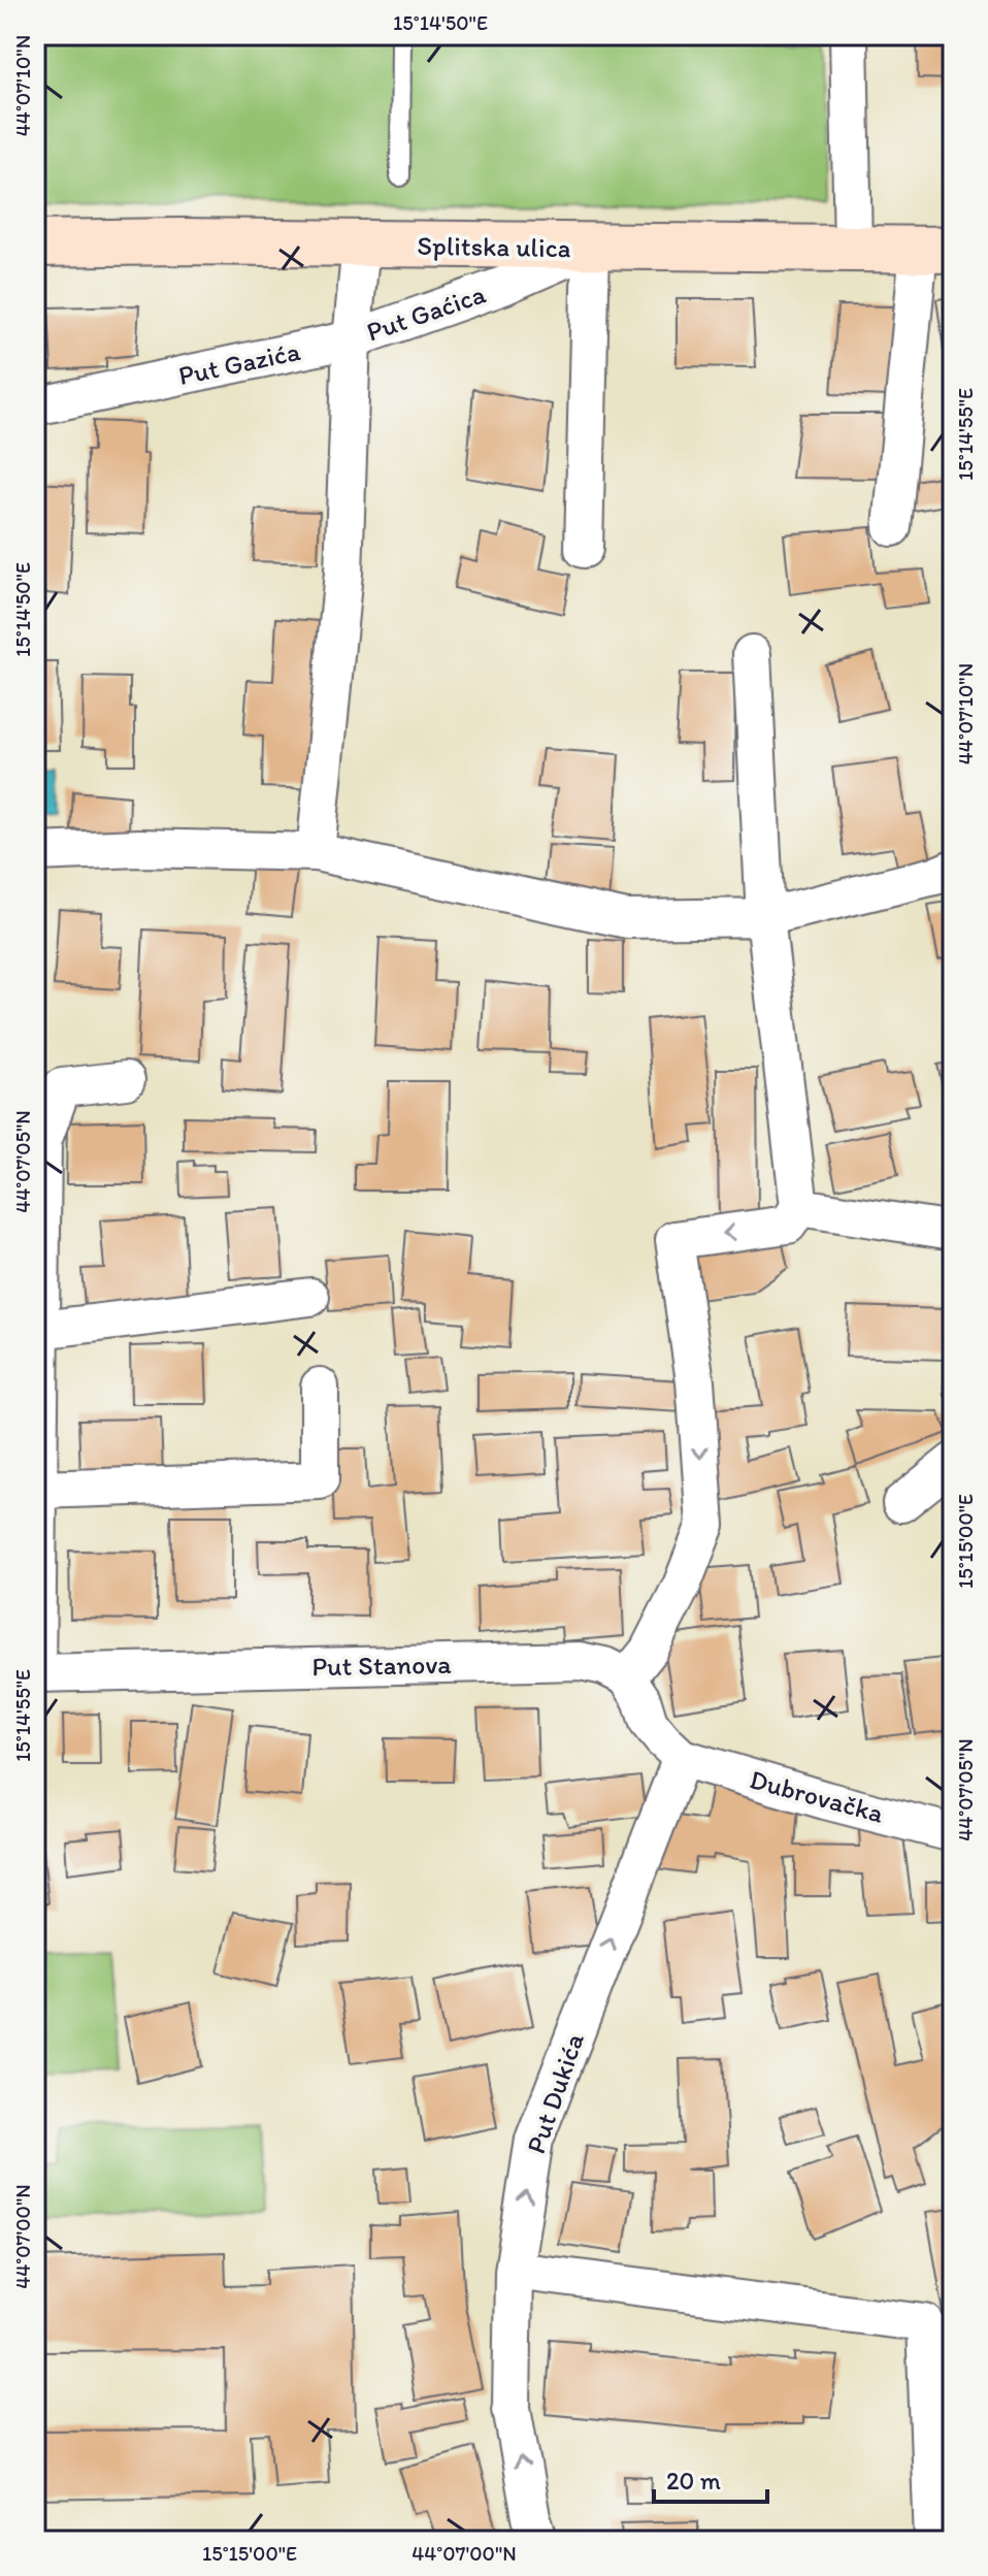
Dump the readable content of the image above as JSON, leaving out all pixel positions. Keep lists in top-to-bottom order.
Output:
{
  "streets": {
    "street": [
      "Splitska ulica",
      "Put Gaćica",
      "Put Gazića",
      "Put Stanova",
      "Dubrovačka",
      "Put Dukića"
    ]
  },
  "crossings": [
    ["Splitska ulica", "Put Gaćica"],
    ["Put Gaćica", "Put Gazića"],
    ["Dubrovačka", "Put Dukića"]
  ],
  "one_way": ["Put Dukića"],
  "scale_bar": "20 m",
  "coordinates": [
    "15°14'50\"E",
    "44°07'10\"N",
    "15°14'55\"E",
    "44°07'05\"N",
    "15°15'00\"E",
    "44°07'00\"N"
  ]
}
